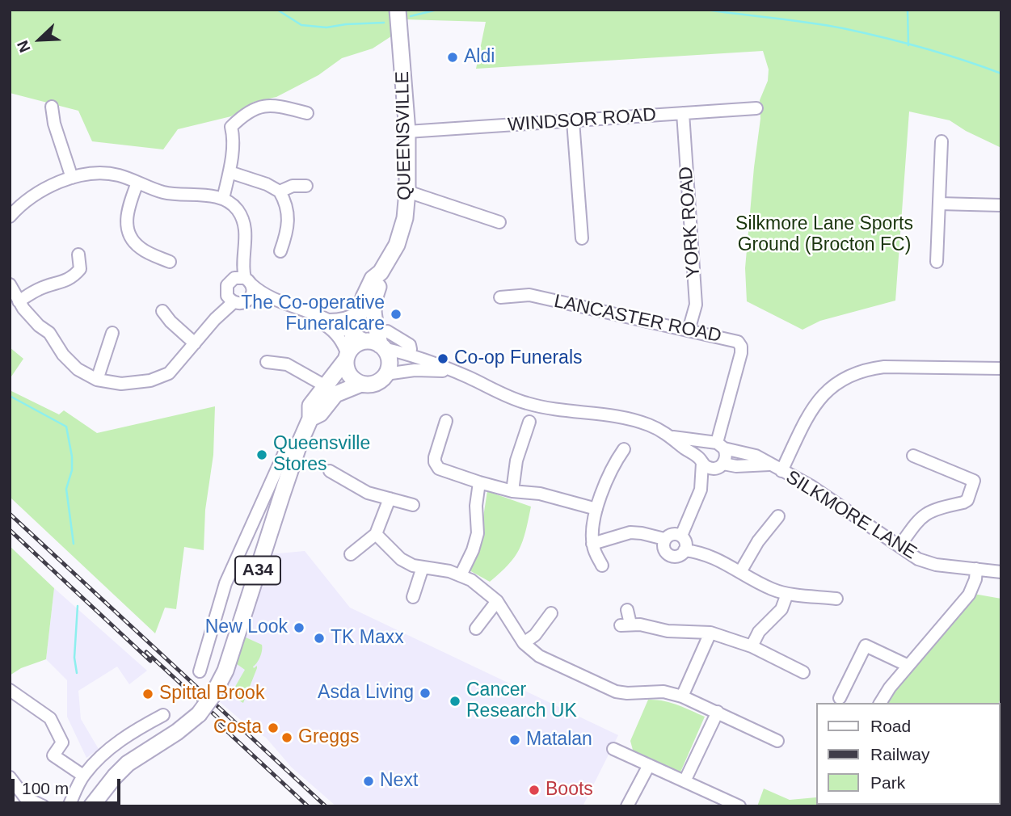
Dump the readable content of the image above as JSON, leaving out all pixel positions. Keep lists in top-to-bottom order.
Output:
{
  "streets": {
    "highway": ["QUEENSVILLE", "A34"],
    "street": [
      "WINDSOR ROAD",
      "YORK ROAD",
      "LANCASTER ROAD",
      "SILKMORE LANE"
    ]
  },
  "crossings": [
    ["WINDSOR ROAD", "QUEENSVILLE"],
    ["WINDSOR ROAD", "YORK ROAD"],
    ["QUEENSVILLE", "A34"],
    ["YORK ROAD", "LANCASTER ROAD"],
    ["LANCASTER ROAD", "SILKMORE LANE"],
    ["SILKMORE LANE", "A34"]
  ],
  "parks": ["Silkmore Lane Sports Ground (Brocton FC)"],
  "places": [
    "Aldi",
    "The Co-operative Funeralcare",
    "Co-op Funerals",
    "Queensville Stores",
    "New Look",
    "TK Maxx",
    "Asda Living",
    "Spittal Brook",
    "Cancer Research UK",
    "Costa",
    "Greggs",
    "Matalan",
    "Next",
    "Boots"
  ],
  "legend": ["Road", "Railway", "Park"],
  "scale_bar": "100 m",
  "north": "bottom left"
}
